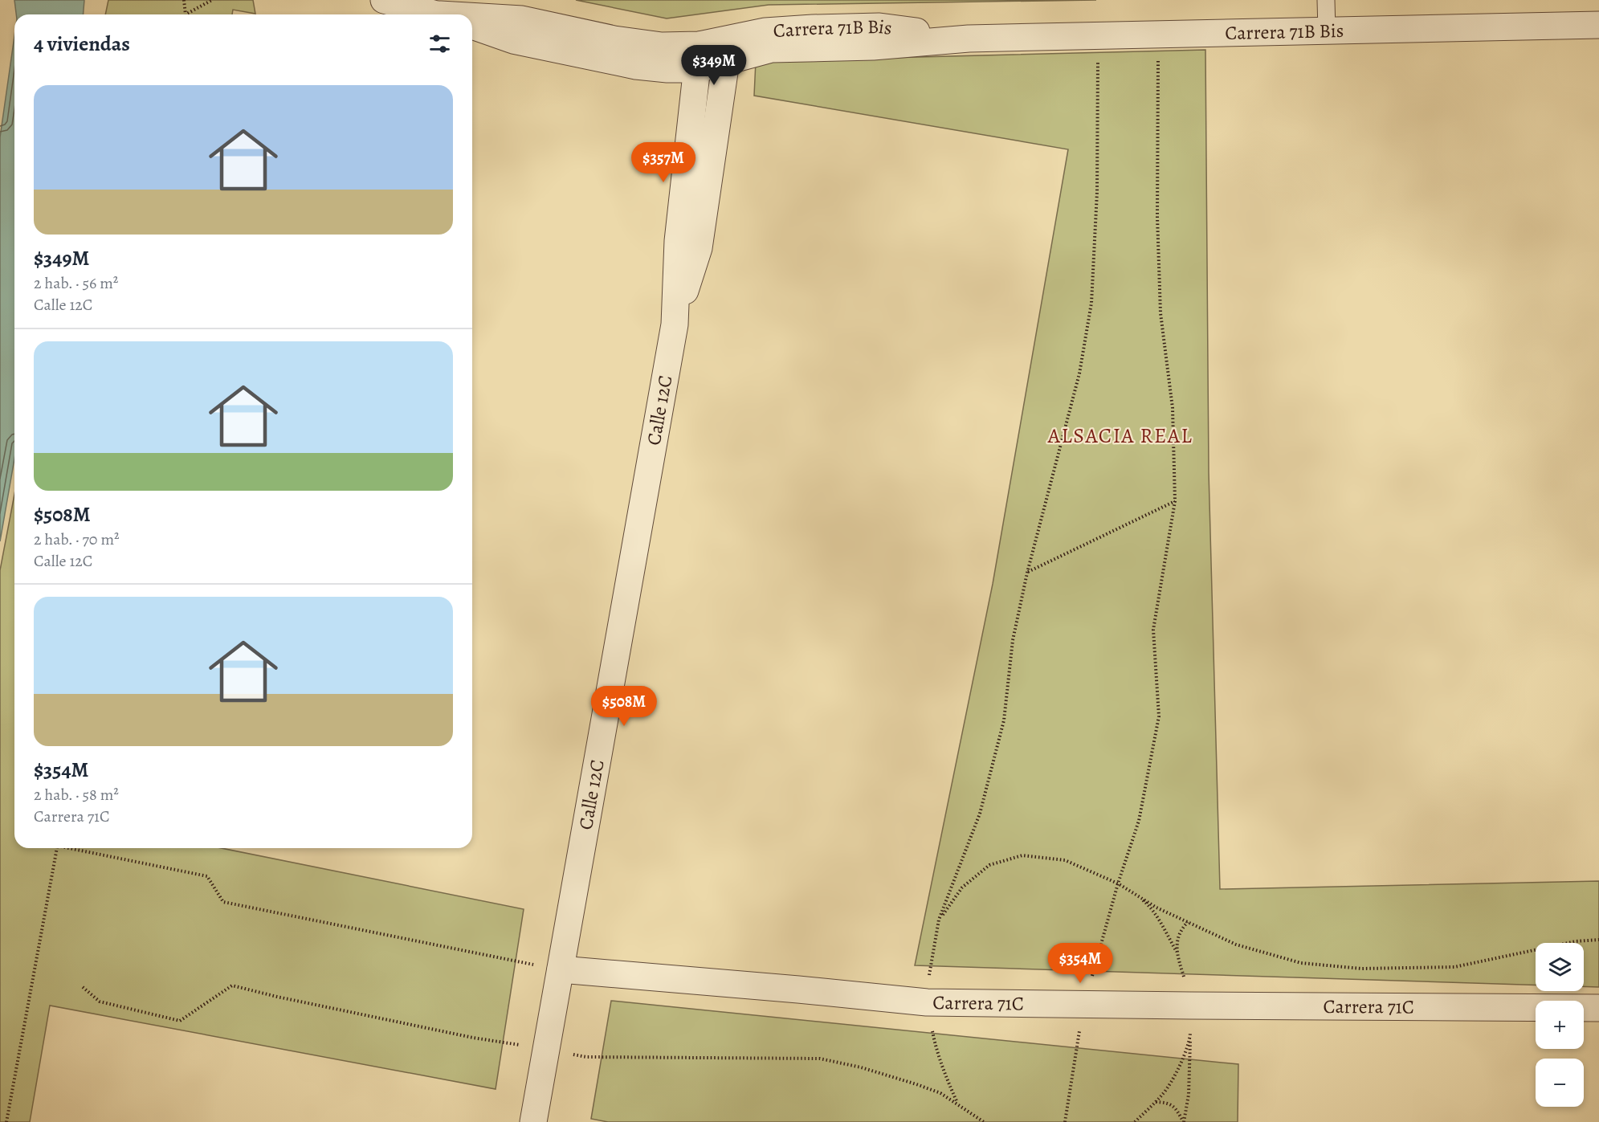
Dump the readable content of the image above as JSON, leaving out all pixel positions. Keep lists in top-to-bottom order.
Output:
{
  "streets": {
    "street": ["Carrera 71B Bis", "Calle 12C", "Carrera 71C"]
  },
  "crossings": [
    ["Carrera 71B Bis", "Calle 12C"],
    ["Calle 12C", "Carrera 71C"]
  ],
  "districts": ["ALSACIA REAL"],
  "page": {
    "heading": "4 viviendas",
    "price": [
      "$349M",
      "$357M",
      "$508M",
      "$354M"
    ],
    "list": [
      {
        "name": "$349M",
        "note": "2 hab. · 56 m² · Calle 12C"
      },
      {
        "name": "$508M",
        "note": "2 hab. · 70 m² · Calle 12C"
      },
      {
        "name": "$354M",
        "note": "2 hab. · 58 m² · Carrera 71C"
      }
    ],
    "map_buttons": ["+", "−"]
  }
}
